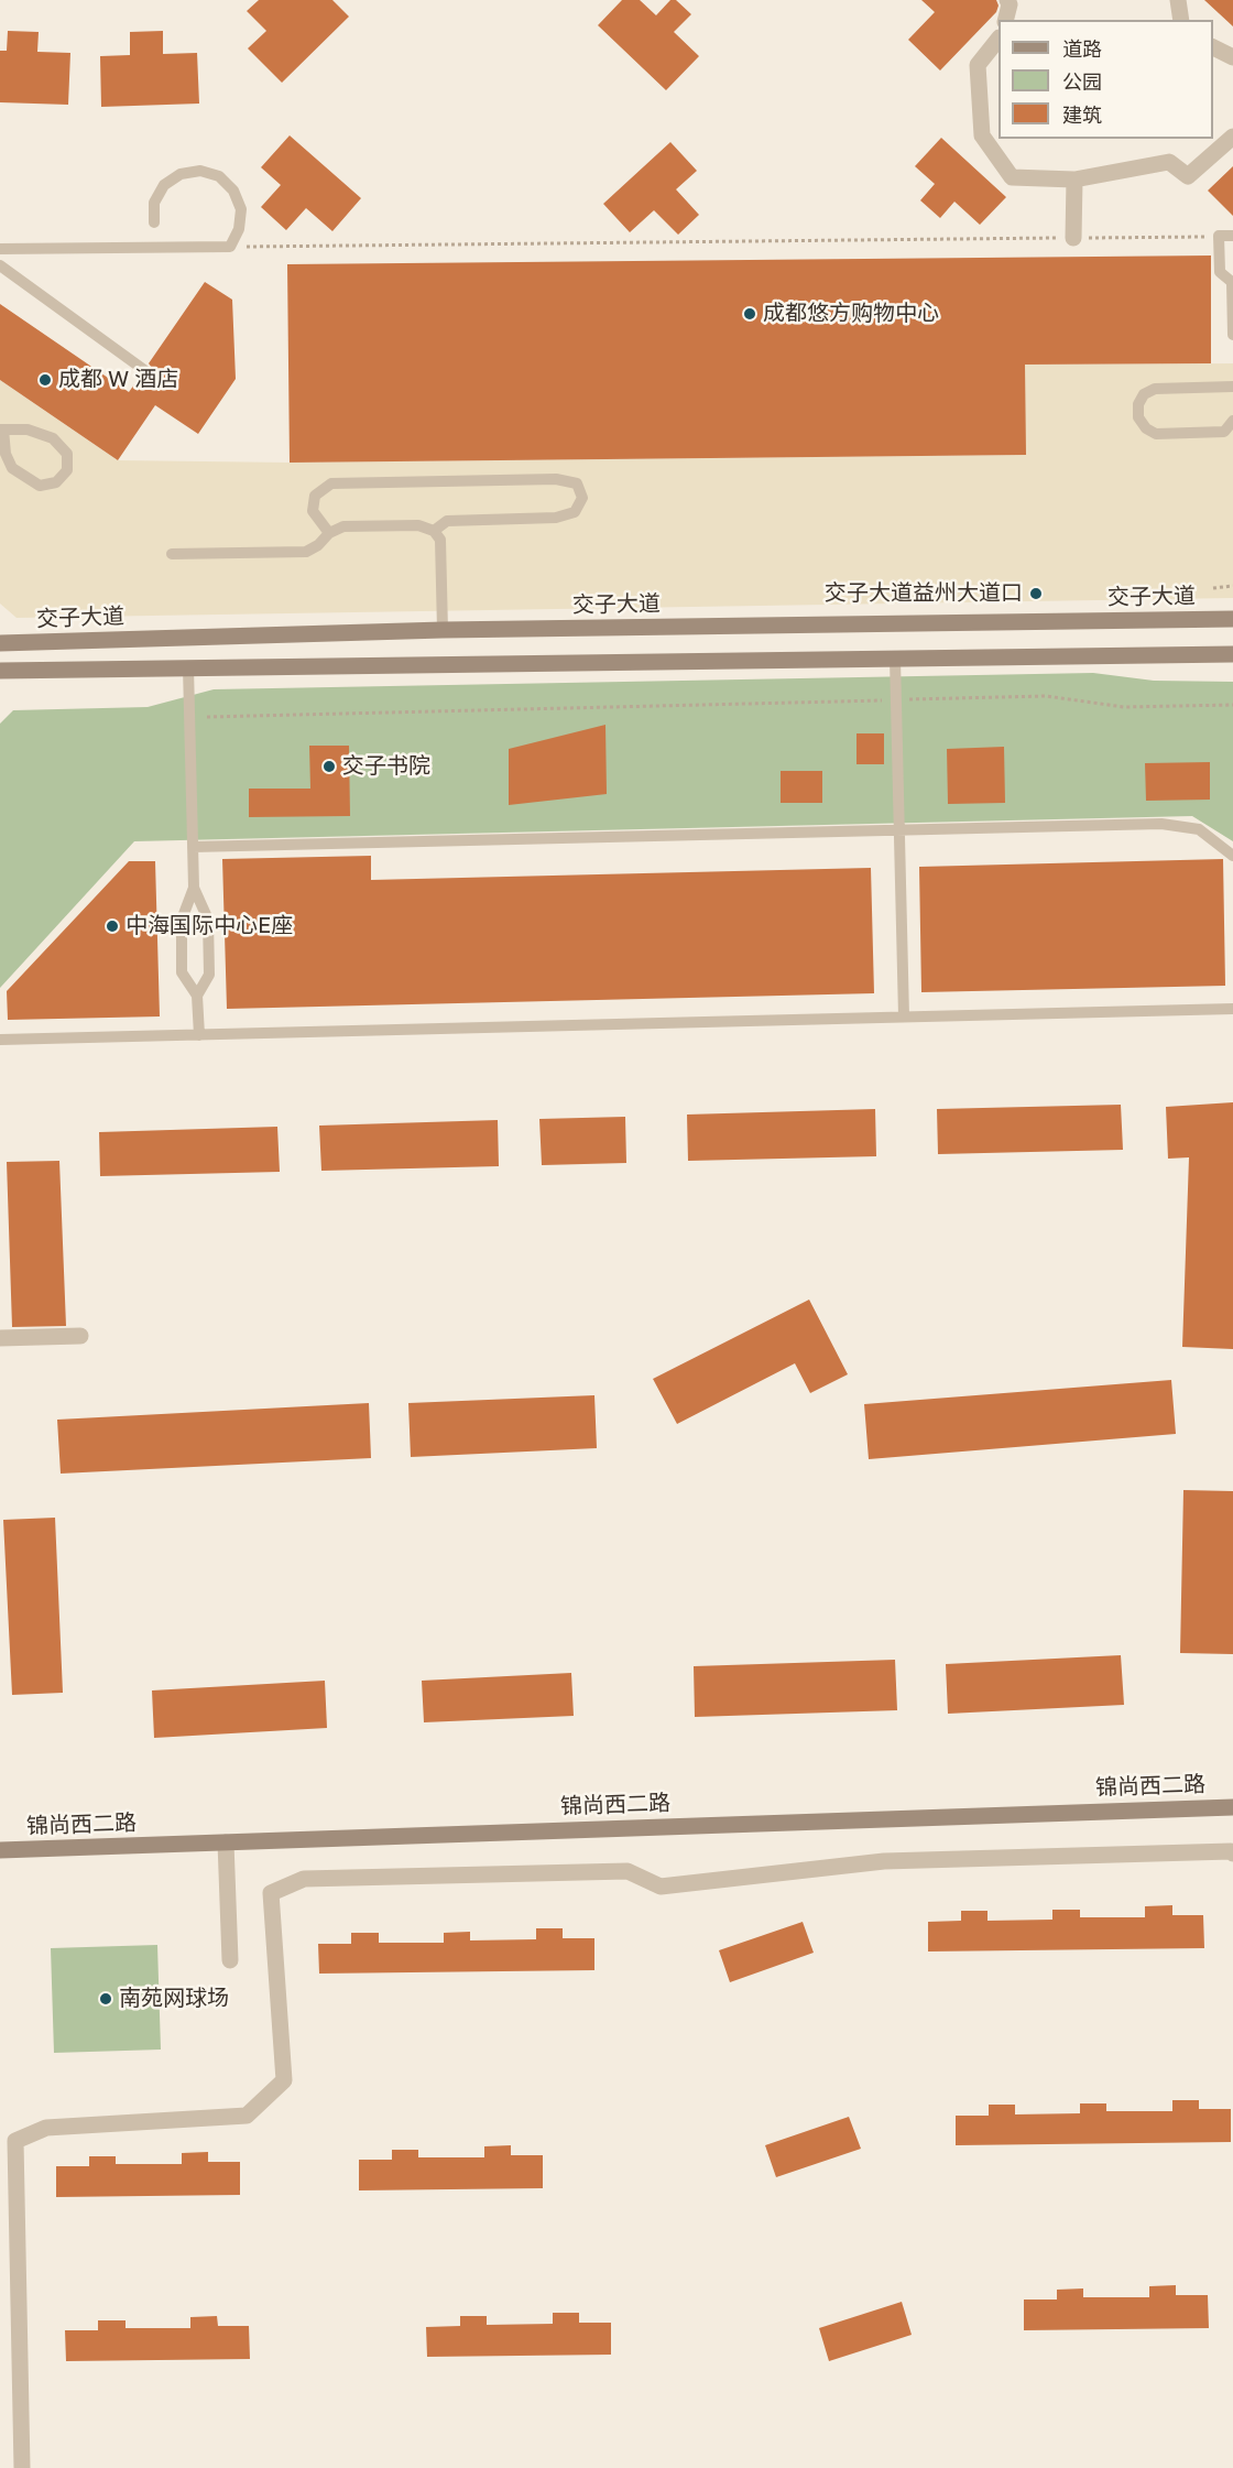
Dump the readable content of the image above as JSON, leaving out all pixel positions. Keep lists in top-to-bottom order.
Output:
{
  "streets": {
    "main road": ["交子大道", "锦尚西二路"]
  },
  "places": [
    "成都悠方购物中心",
    "成都 W 酒店",
    "交子大道益州大道口",
    "交子书院",
    "中海国际中心E座",
    "南苑网球场"
  ],
  "legend": ["道路", "公园", "建筑"]
}
